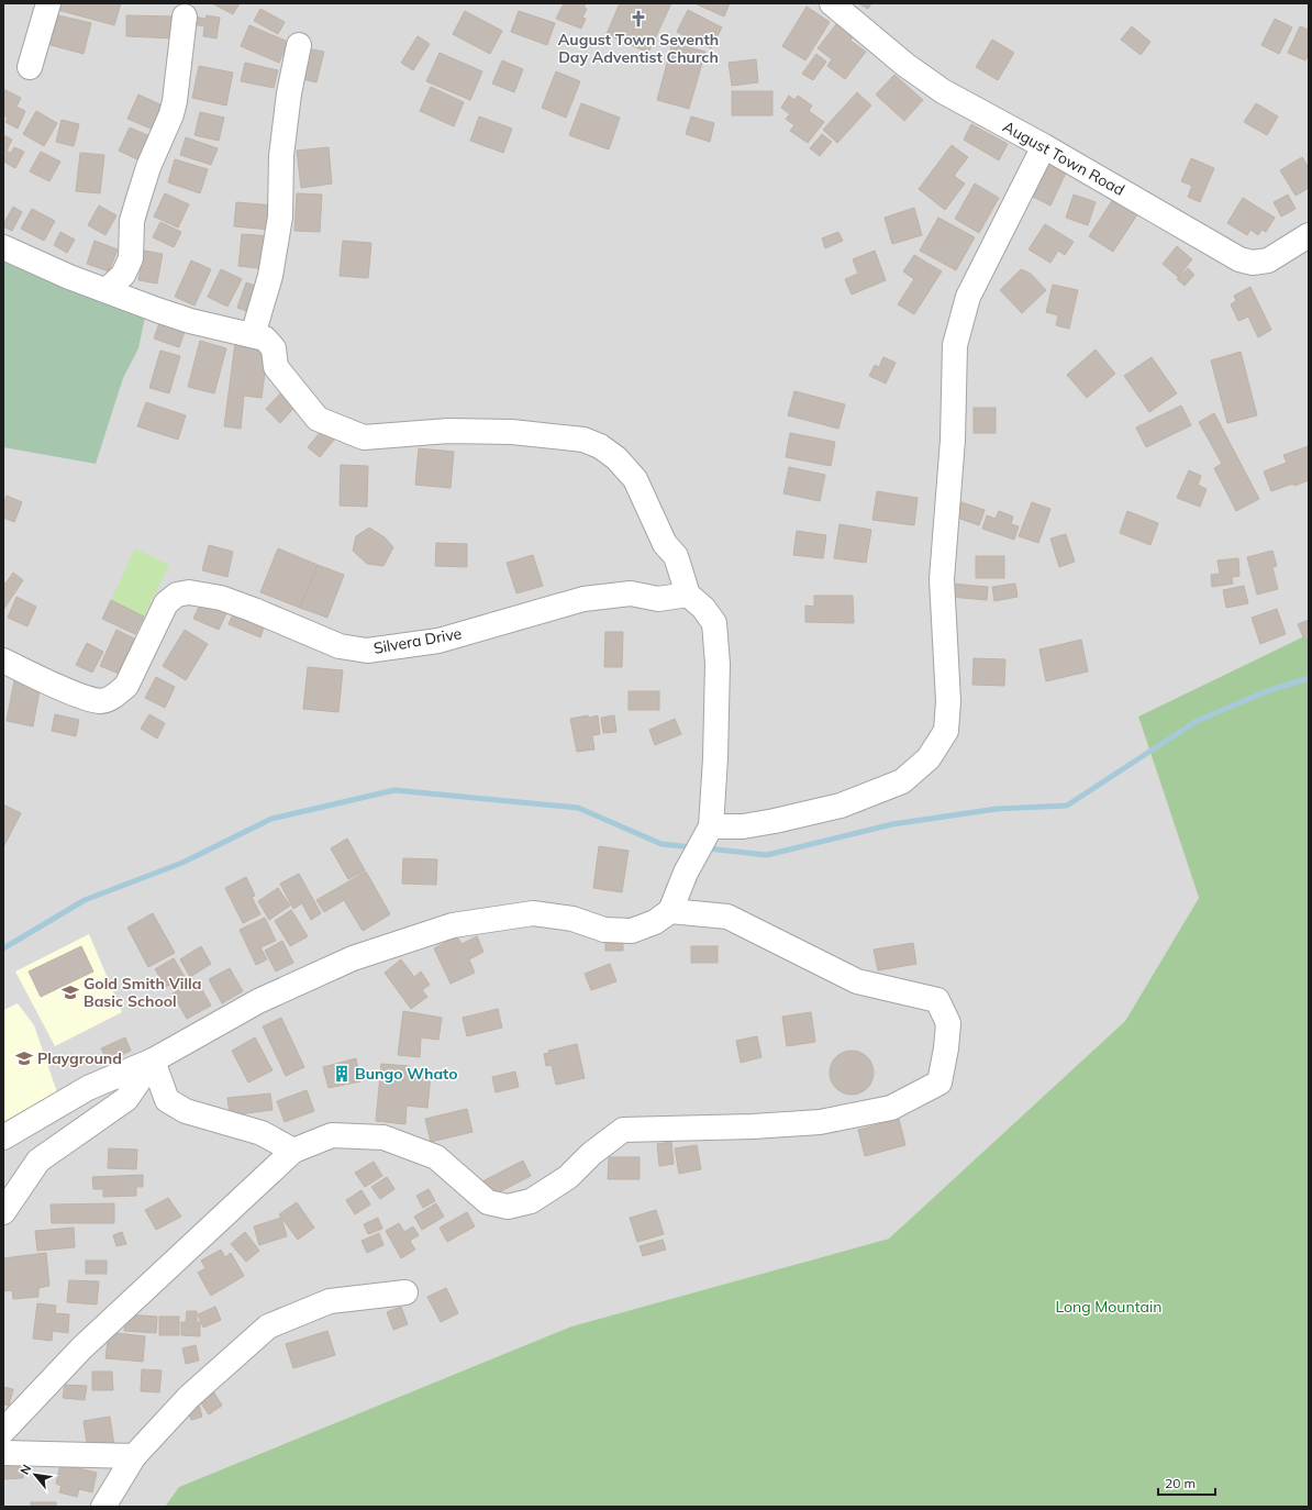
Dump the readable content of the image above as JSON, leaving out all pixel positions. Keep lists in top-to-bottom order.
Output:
{
  "streets": {
    "street": ["August Town Road", "Silvera Drive"]
  },
  "parks": ["Long Mountain"],
  "places": {
    "church": ["August Town Seventh Day Adventist Church"],
    "school or university": ["Gold Smith Villa Basic School", "Playground"],
    "building": ["Bungo Whato"]
  },
  "scale_bar": "20 m",
  "north": "top left"
}
